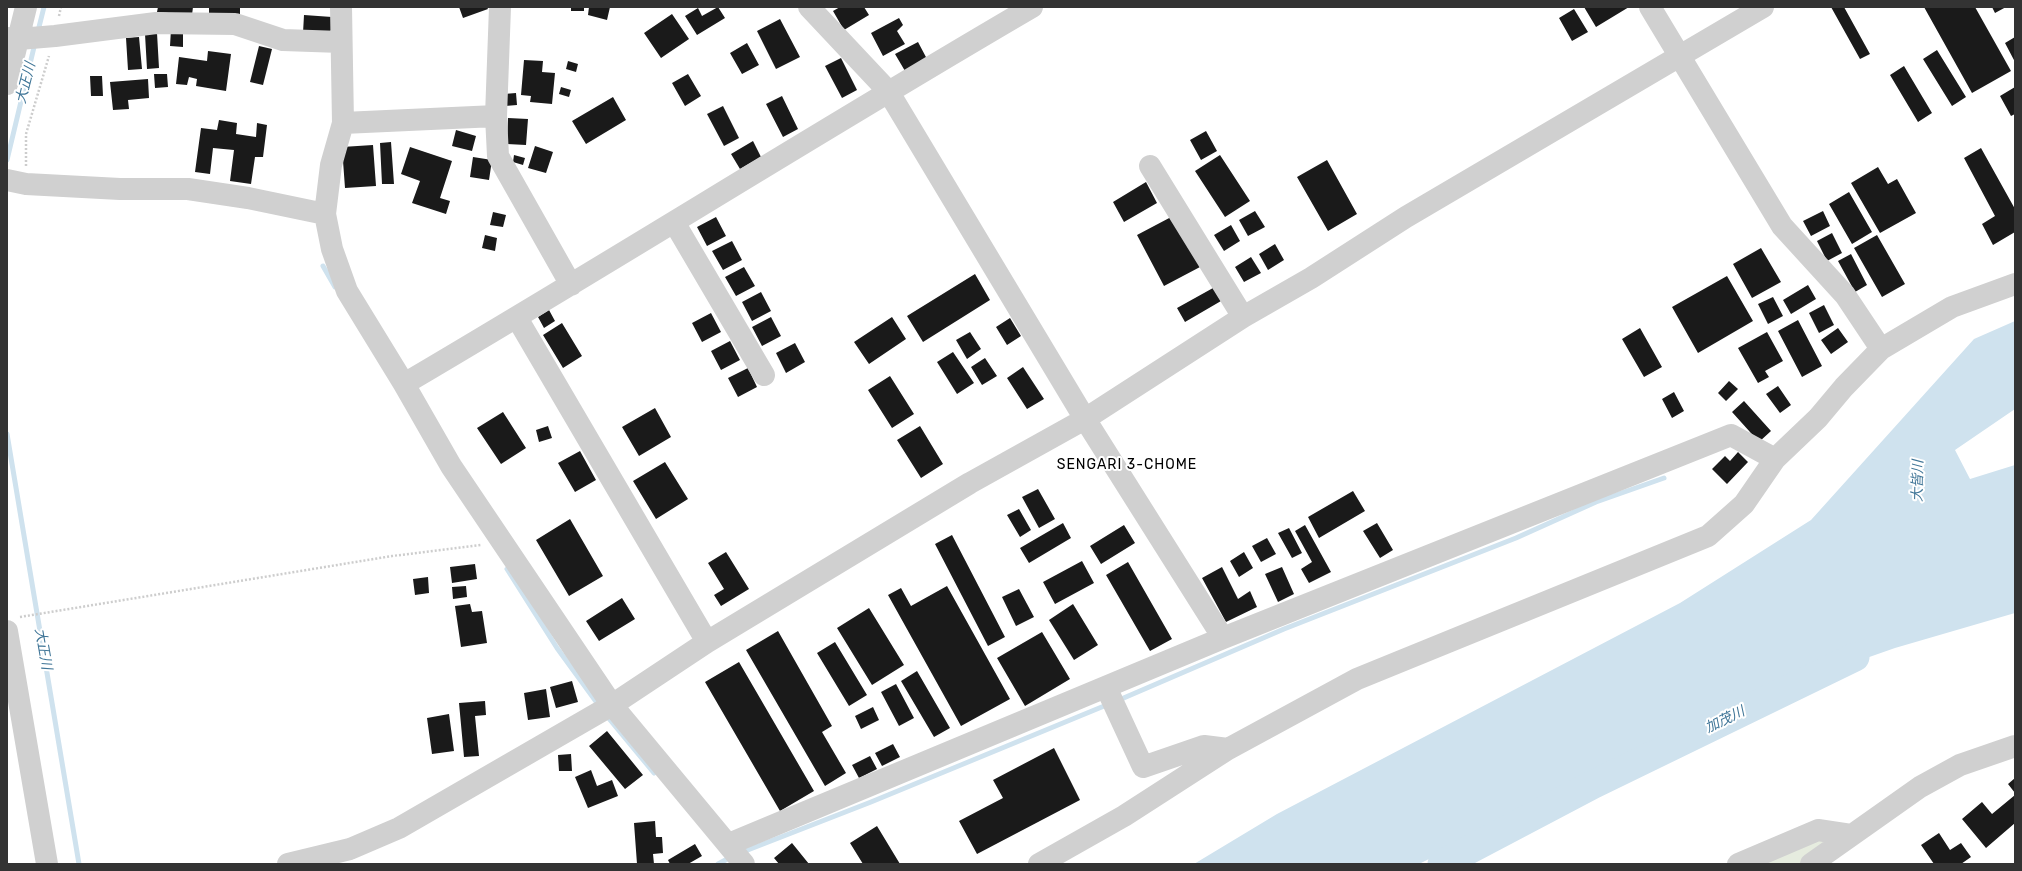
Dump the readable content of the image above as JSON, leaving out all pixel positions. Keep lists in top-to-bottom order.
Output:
{
  "districts": ["SENGARI 3-CHOME"],
  "water": ["大正川", "大皆川", "加茂川"]
}
